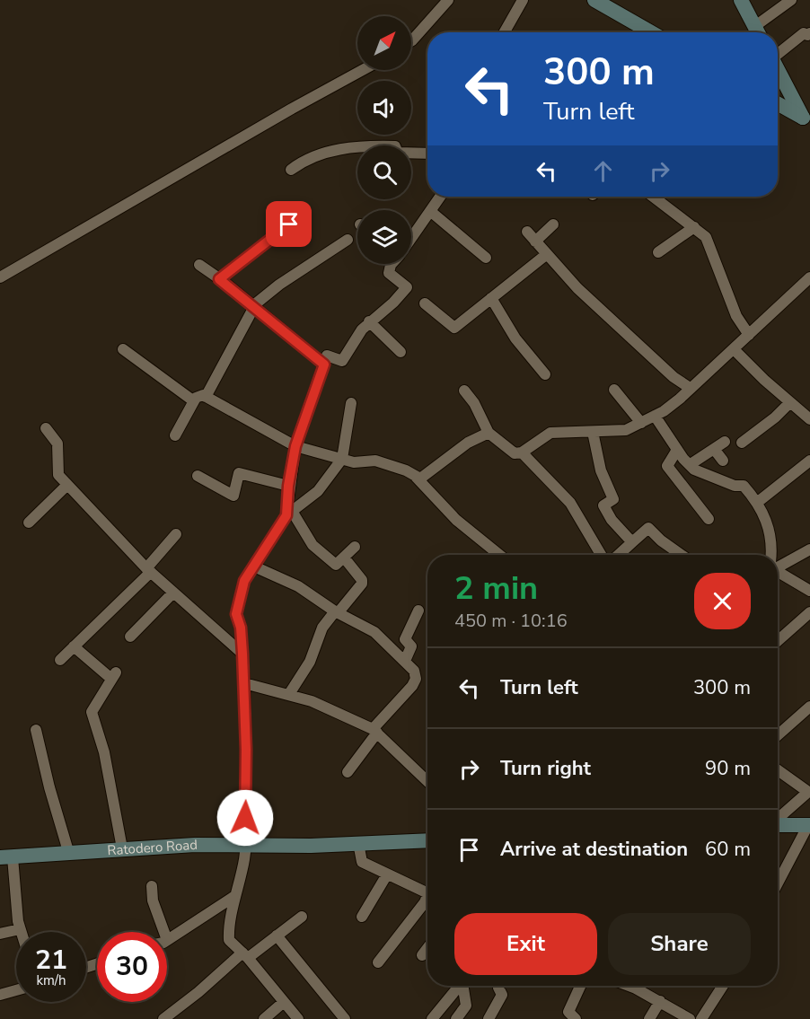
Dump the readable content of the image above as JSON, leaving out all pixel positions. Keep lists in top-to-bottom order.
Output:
{
  "streets": {
    "main road": ["Ratodero Road"]
  },
  "north": "top right",
  "page": {
    "turn": ["300 m", "Turn left"],
    "heading": ["2 min", "450 m · 10:16"],
    "list": [
      {
        "name": "Turn left",
        "value": "300 m"
      },
      {
        "name": "Turn right",
        "value": "90 m"
      },
      {
        "name": "Arrive at destination",
        "value": "60 m"
      }
    ],
    "buttons": ["Exit", "Share"],
    "speed": "21 km/h",
    "limit": "30"
  }
}
